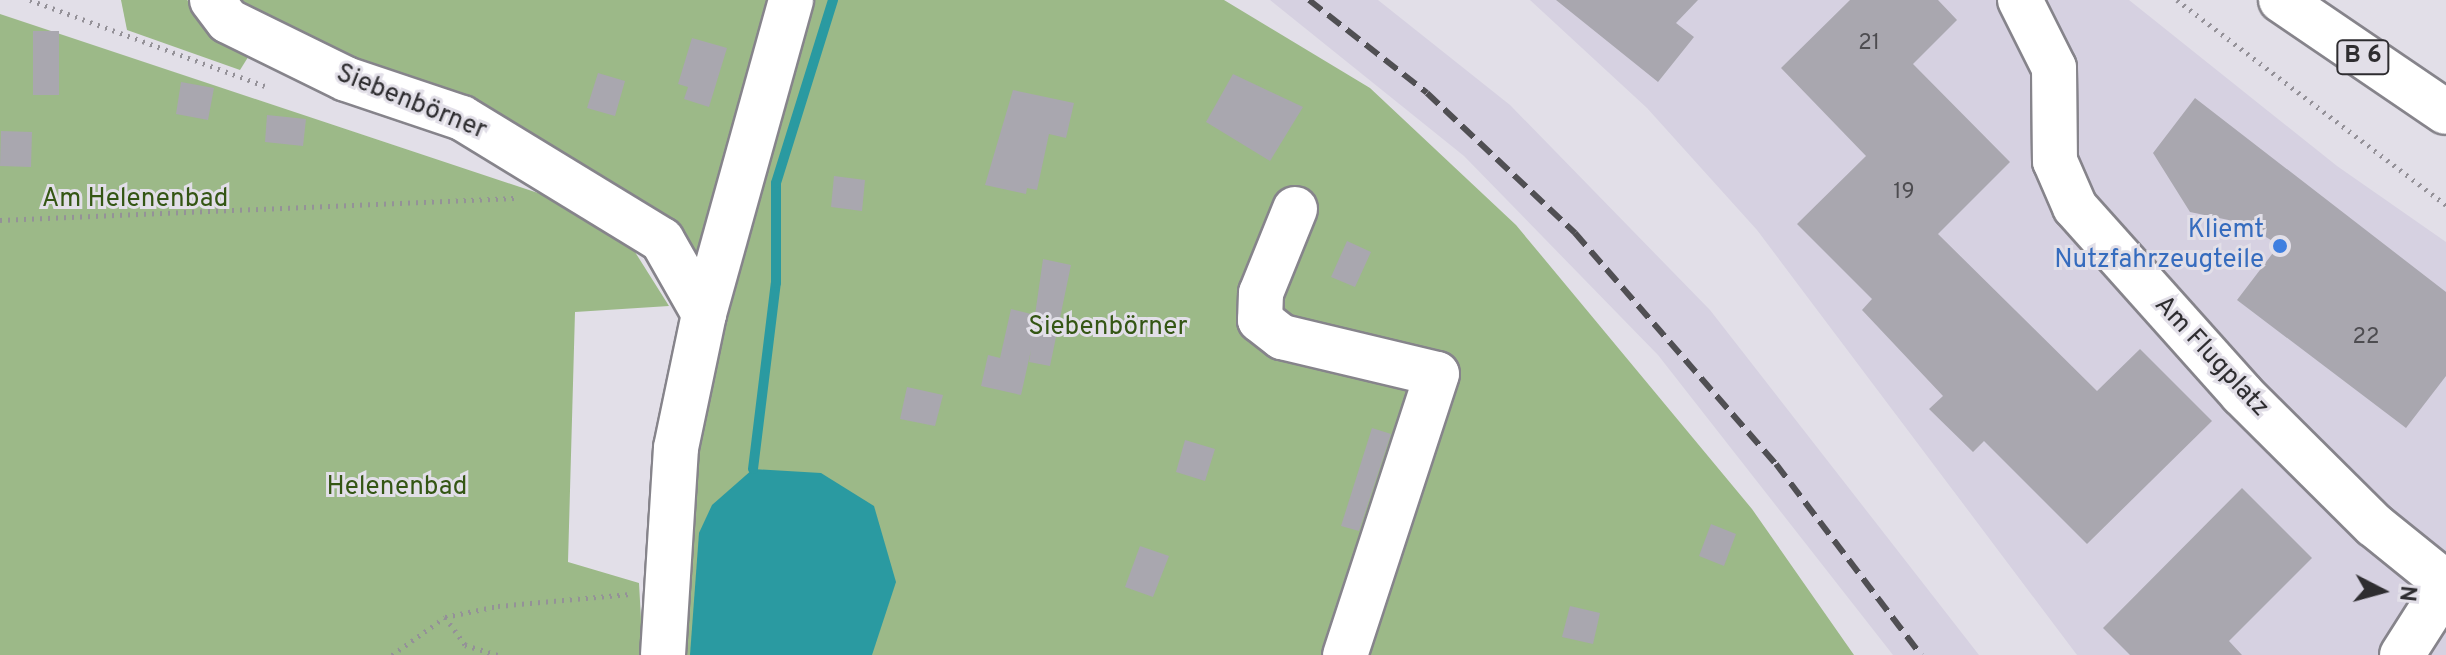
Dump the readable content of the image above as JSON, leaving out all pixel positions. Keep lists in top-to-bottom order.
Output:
{
  "streets": {
    "street": ["B 6", "Siebenbörner", "Am Flugplatz"]
  },
  "parks": ["Am Helenenbad", "Siebenbörner", "Helenenbad"],
  "places": ["Kliemt Nutzfahrzeugteile"],
  "house_numbers": ["21", "19", "22"],
  "north": "right"
}
